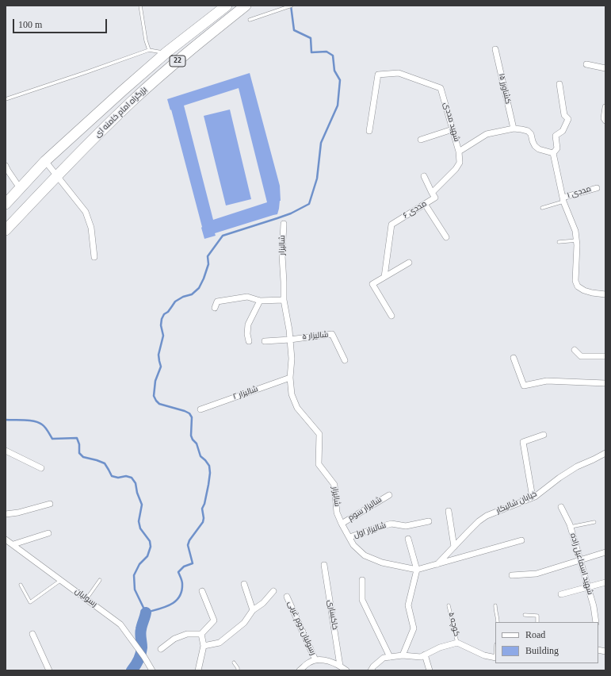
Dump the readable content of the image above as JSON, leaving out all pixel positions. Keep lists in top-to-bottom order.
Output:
{
  "streets": {
    "highway": ["22", "بزرگراه امام خامنه ای"],
    "street": [
      "کشاورز ۱۵",
      "شهید مددی",
      "مددی ۱",
      "مددی ۶",
      "شالیزار",
      "شالیزار ۵",
      "شالیزار ۲",
      "خیابان شالیکار",
      "شالیزار سوم",
      "شالیزار اول",
      "شهید اسماعیل زاده",
      "رسولیان",
      "خاکساری",
      "رسولیان دوم غربی"
    ],
    "lane": ["کوچه ۵"]
  },
  "crossings": [
    ["کشاورز ۱۵", "شهید مددی"],
    ["شهید مددی", "مددی ۶"],
    ["شالیزار", "شالیزار ۵"],
    ["شالیزار", "شالیزار ۲"],
    ["شالیزار", "شالیزار سوم"],
    ["شالیزار", "شالیزار اول"]
  ],
  "legend": ["Road", "Building"],
  "scale_bar": "100 m"
}
